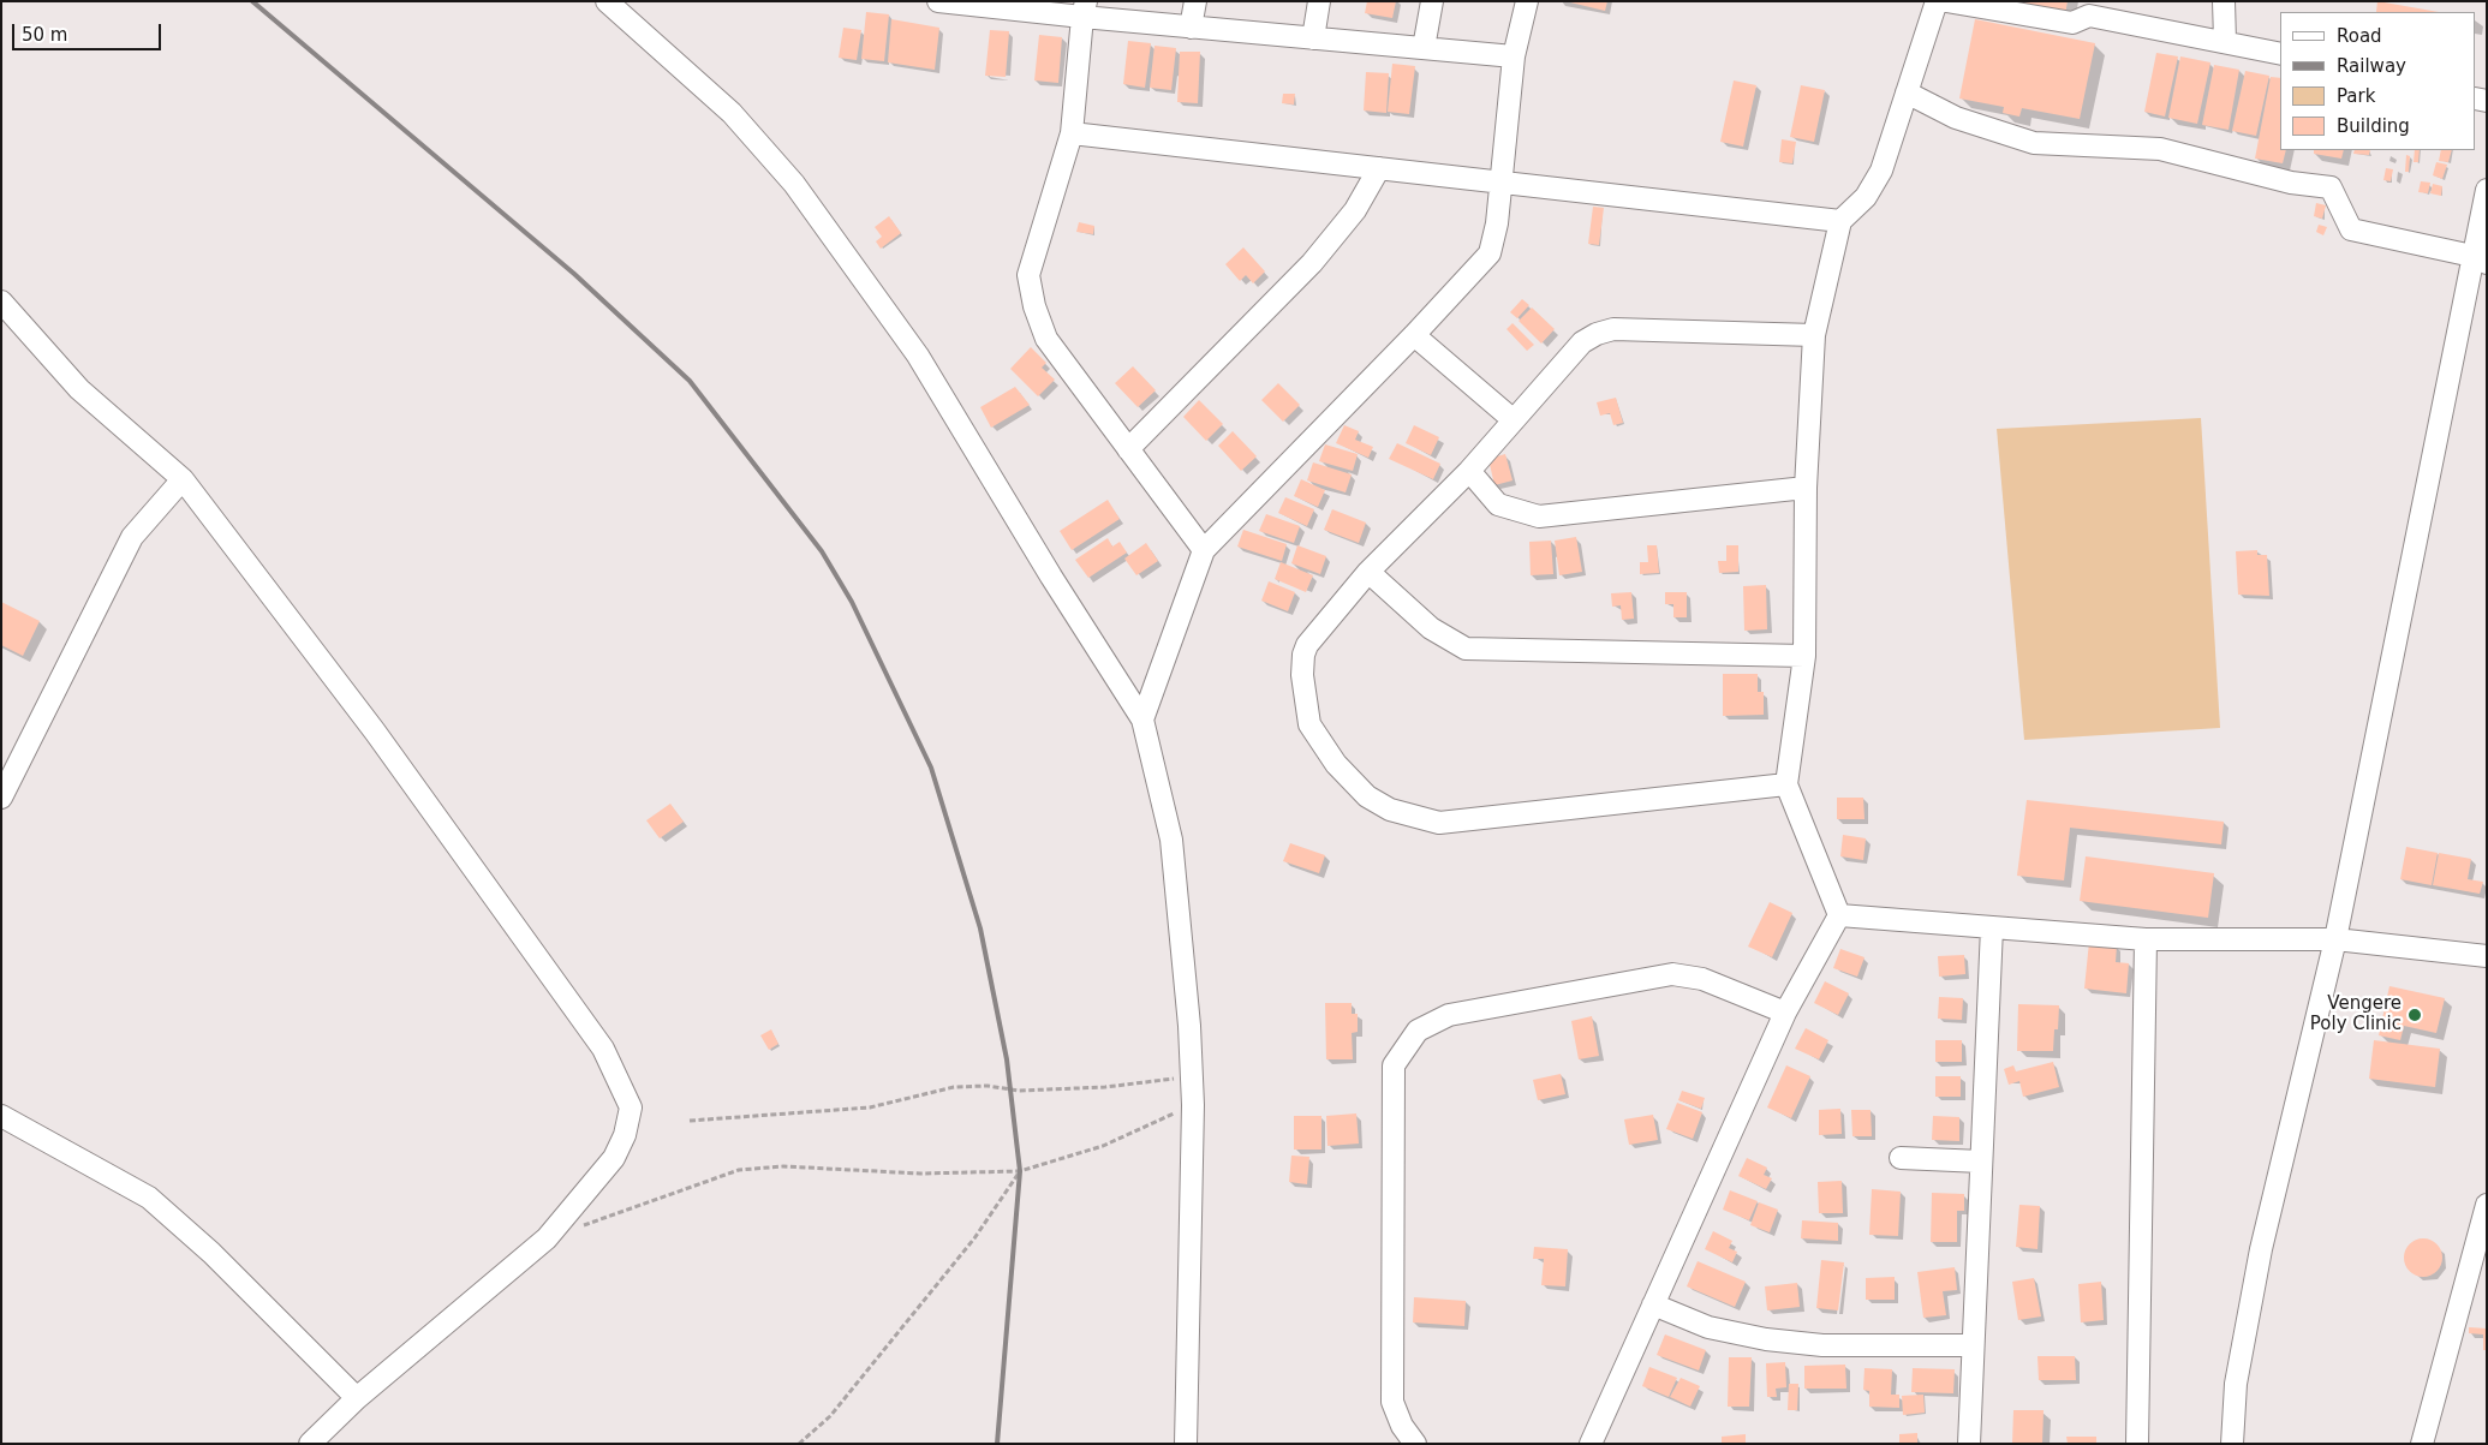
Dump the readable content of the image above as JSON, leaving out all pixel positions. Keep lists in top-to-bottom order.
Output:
{
  "places": ["Vengere Poly Clinic"],
  "legend": [
    "Road",
    "Railway",
    "Park",
    "Building"
  ],
  "scale_bar": "50 m"
}
